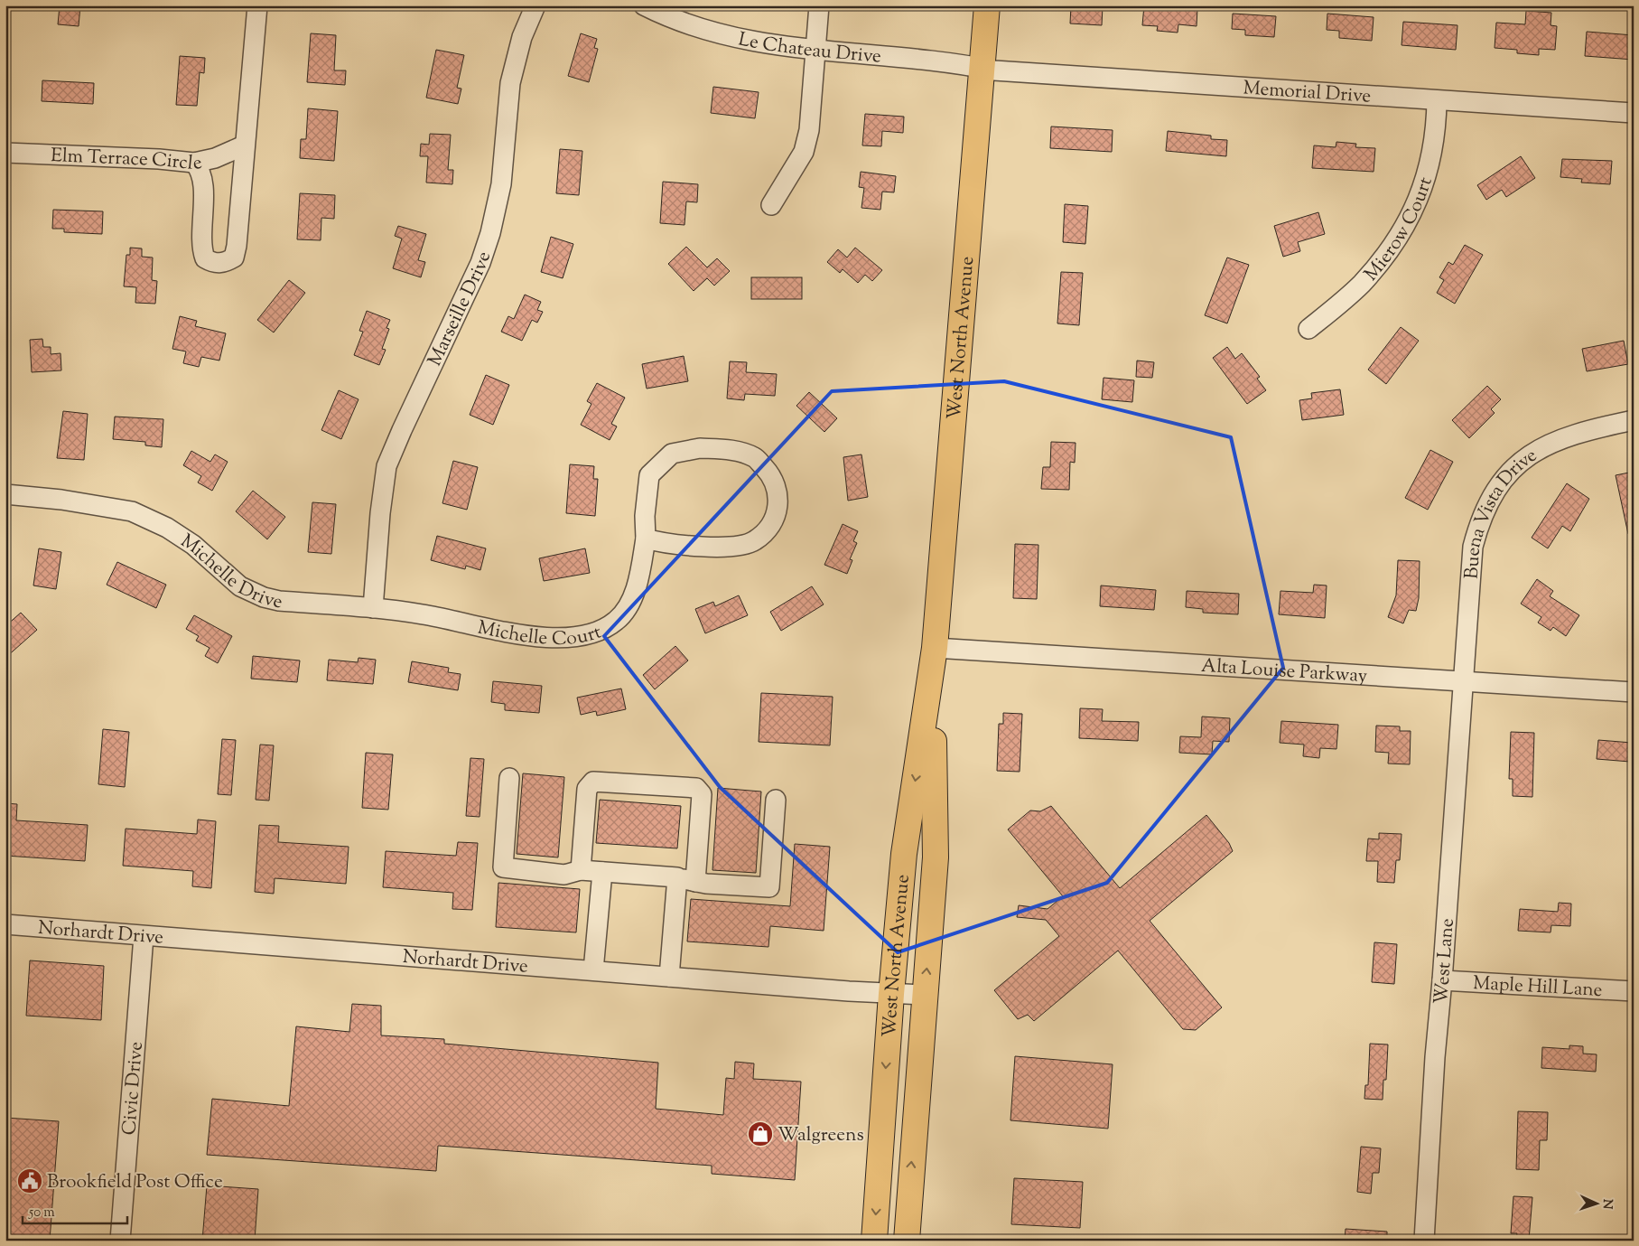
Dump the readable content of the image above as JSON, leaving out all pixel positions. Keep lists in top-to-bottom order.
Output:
{
  "streets": {
    "main road": ["West North Avenue"],
    "street": [
      "Le Chateau Drive",
      "Memorial Drive",
      "Elm Terrace Circle",
      "Mierow Court",
      "Marseille Drive",
      "Buena Vista Drive",
      "Michelle Drive",
      "Michelle Court",
      "Alta Louise Parkway",
      "Norhardt Drive",
      "West Lane",
      "Maple Hill Lane",
      "Civic Drive"
    ]
  },
  "crossings": [
    ["Le Chateau Drive", "Memorial Drive"],
    ["Le Chateau Drive", "West North Avenue"],
    ["Memorial Drive", "Mierow Court"],
    ["Memorial Drive", "West North Avenue"],
    ["Marseille Drive", "Michelle Drive"],
    ["Marseille Drive", "Michelle Court"],
    ["West North Avenue", "Alta Louise Parkway"],
    ["West North Avenue", "Norhardt Drive"],
    ["Buena Vista Drive", "Alta Louise Parkway"],
    ["Buena Vista Drive", "West Lane"],
    ["Michelle Drive", "Michelle Court"],
    ["Alta Louise Parkway", "West Lane"],
    ["Norhardt Drive", "Civic Drive"],
    ["West Lane", "Maple Hill Lane"]
  ],
  "places": {
    "shop": ["Walgreens"],
    "public building": ["Brookfield Post Office"]
  },
  "scale_bar": "50 m",
  "north": "right"
}
